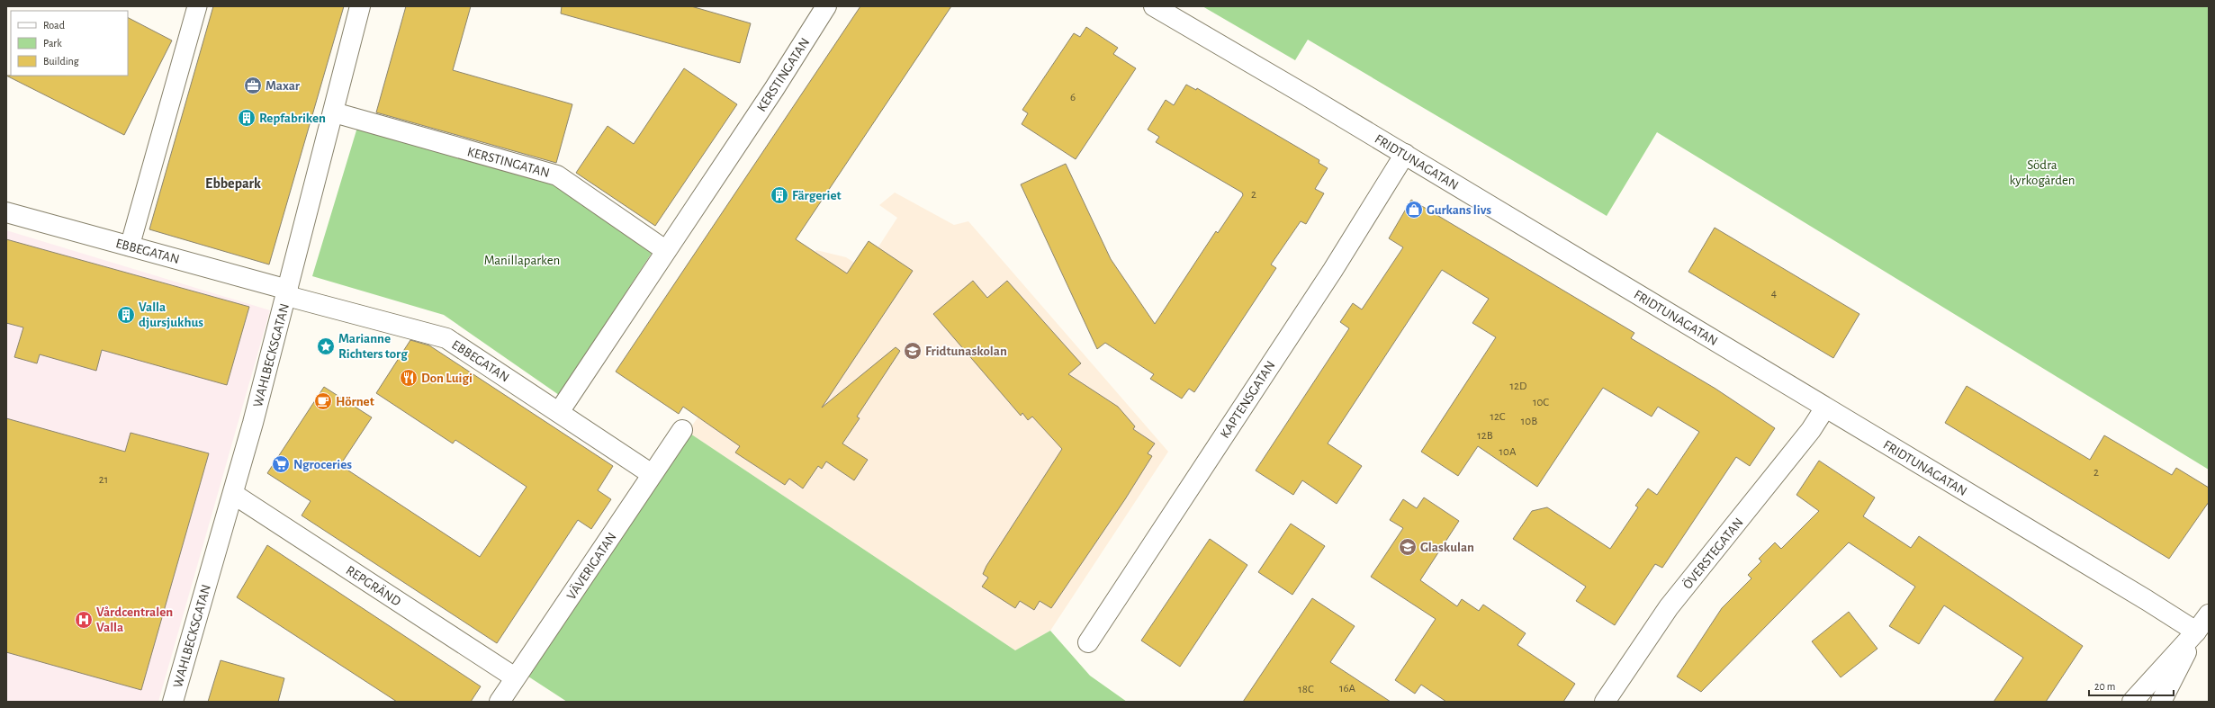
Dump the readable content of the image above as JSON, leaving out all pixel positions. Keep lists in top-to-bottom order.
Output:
{
  "streets": {
    "street": [
      "KERSTINGATAN",
      "FRIDTUNAGATAN",
      "EBBEGATAN",
      "WAHLBECKSGATAN",
      "KAPTENSGATAN",
      "ÖVERSTEGATAN",
      "VÄVERIGATAN",
      "REPGRÄND"
    ]
  },
  "crossings": [
    ["KERSTINGATAN", "EBBEGATAN"],
    ["KERSTINGATAN", "WAHLBECKSGATAN"],
    ["FRIDTUNAGATAN", "KAPTENSGATAN"],
    ["FRIDTUNAGATAN", "ÖVERSTEGATAN"],
    ["EBBEGATAN", "WAHLBECKSGATAN"],
    ["EBBEGATAN", "VÄVERIGATAN"],
    ["WAHLBECKSGATAN", "REPGRÄND"],
    ["VÄVERIGATAN", "REPGRÄND"]
  ],
  "districts": ["Ebbepark"],
  "parks": ["Södra kyrkogården", "Manillaparken"],
  "places": {
    "office": ["Maxar"],
    "building": ["Repfabriken", "Färgeriet", "Valla djursjukhus"],
    "shop": ["Gurkans livs"],
    "place": ["Marianne Richters torg"],
    "school or university": ["Fridtunaskolan", "Glaskulan"],
    "restaurant": ["Don Luigi"],
    "cafe": ["Hörnet"],
    "supermarket": ["Ngroceries"],
    "hospital": ["Vårdcentralen Valla"]
  },
  "house_numbers": [
    "6",
    "2",
    "4",
    "12D",
    "10C",
    "12C",
    "10B",
    "12B",
    "10A",
    "2",
    "21",
    "16A",
    "18C"
  ],
  "legend": ["Road", "Park", "Building"],
  "scale_bar": "20 m"
}
